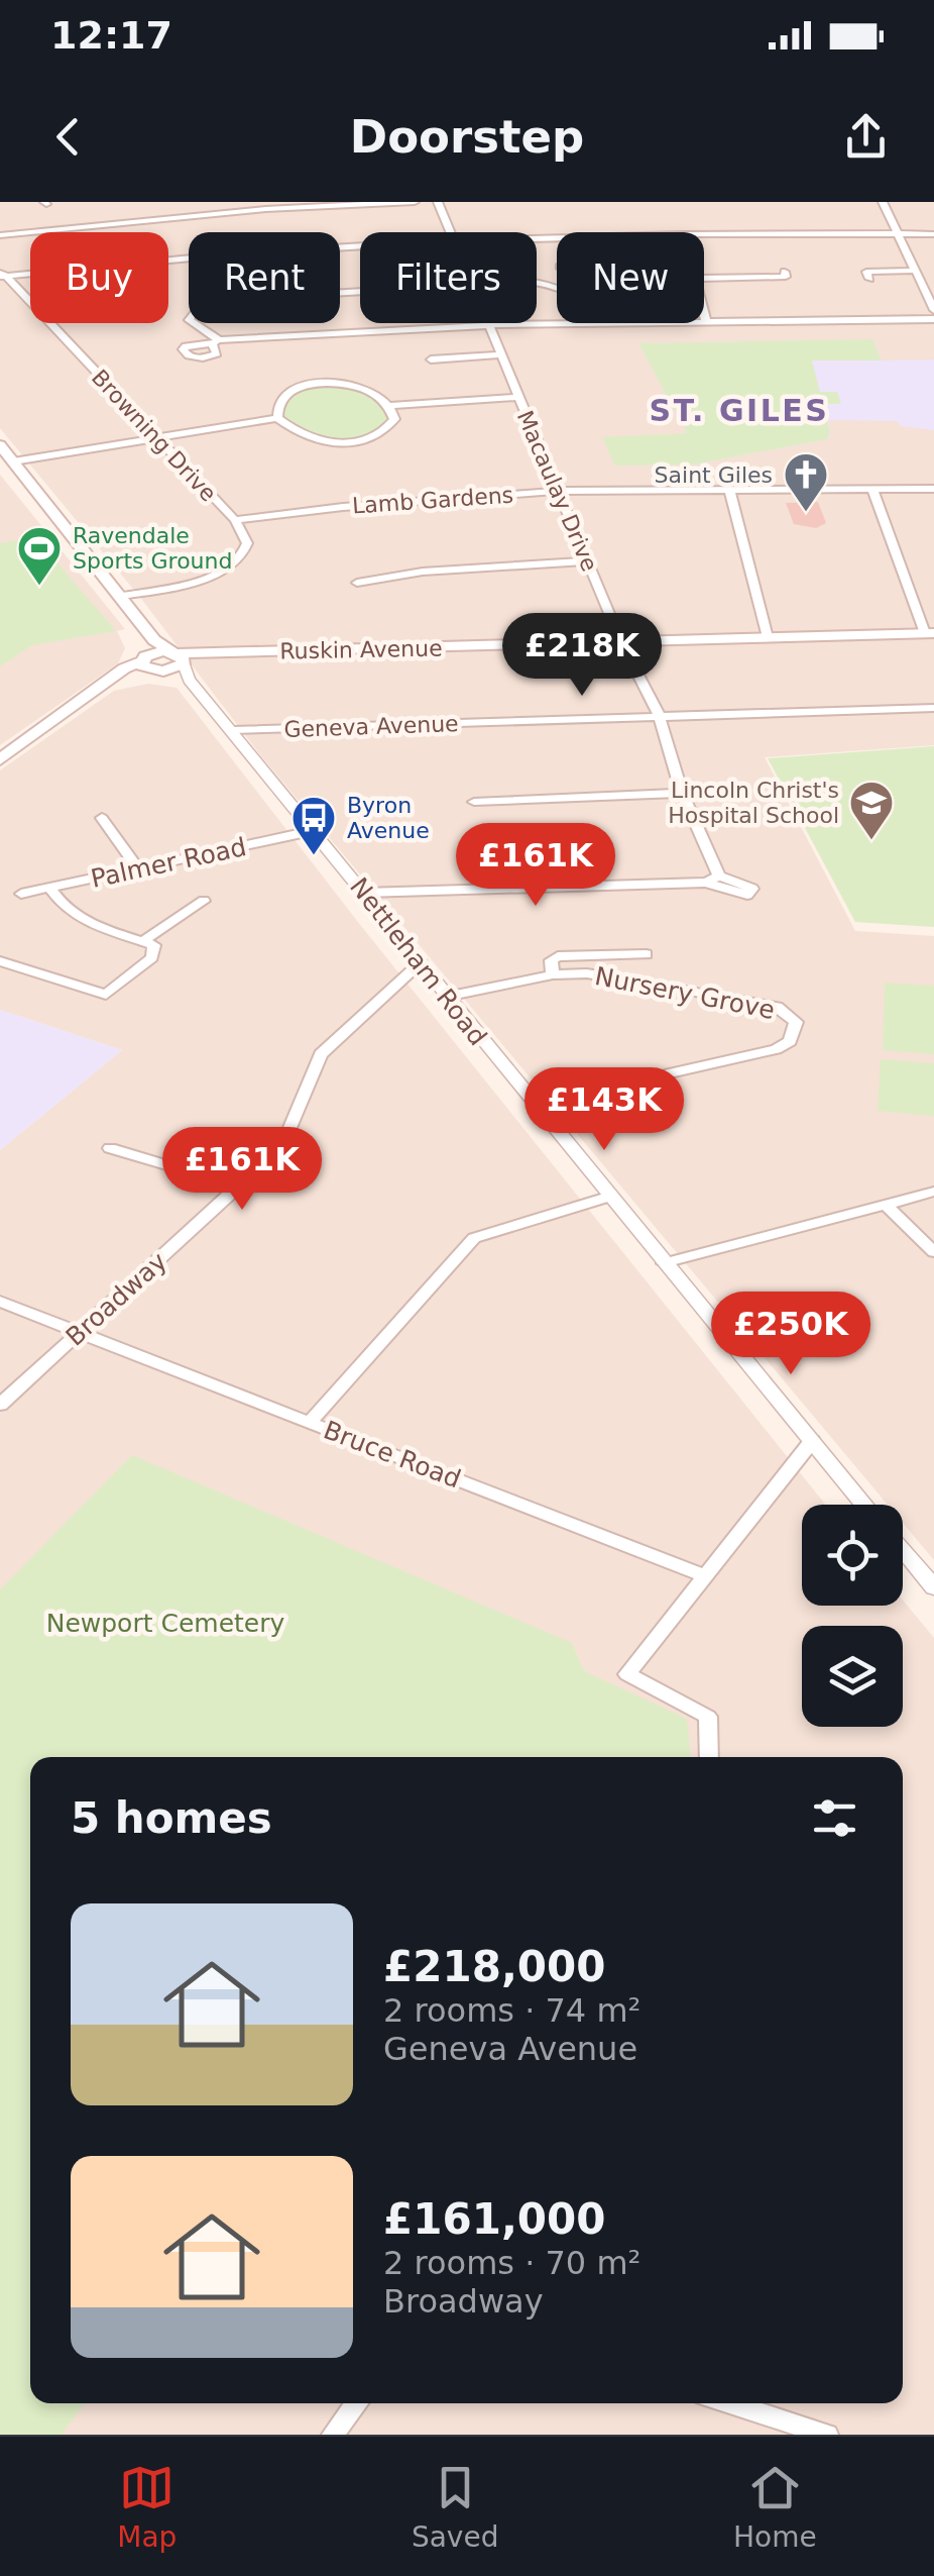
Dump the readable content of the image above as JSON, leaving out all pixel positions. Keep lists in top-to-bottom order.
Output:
{
  "streets": {
    "main road": ["Ruskin Avenue", "Nettleham Road"],
    "street": [
      "Browning Drive",
      "Macaulay Drive",
      "Lamb Gardens",
      "Geneva Avenue",
      "Palmer Road",
      "Nursery Grove",
      "Broadway",
      "Bruce Road"
    ]
  },
  "crossings": [
    ["Browning Drive", "Lamb Gardens"],
    ["Browning Drive", "Nettleham Road"],
    ["Macaulay Drive", "Lamb Gardens"],
    ["Macaulay Drive", "Ruskin Avenue"],
    ["Macaulay Drive", "Geneva Avenue"],
    ["Macaulay Drive", "Nettleham Road"],
    ["Ruskin Avenue", "Nettleham Road"],
    ["Geneva Avenue", "Nettleham Road"],
    ["Palmer Road", "Nettleham Road"],
    ["Nettleham Road", "Nursery Grove"],
    ["Nettleham Road", "Broadway"],
    ["Broadway", "Bruce Road"]
  ],
  "districts": ["ST. GILES"],
  "parks": ["Newport Cemetery"],
  "places": {
    "church": ["Saint Giles"],
    "sports": ["Ravendale Sports Ground"],
    "school or university": ["Lincoln Christ's Hospital School"],
    "bus stop": ["Byron Avenue"]
  },
  "page": {
    "status": "12:17",
    "header": "Doorstep",
    "chip": [
      "Buy",
      "Rent",
      "Filters",
      "New"
    ],
    "price": [
      "£218K",
      "£161K",
      "£143K",
      "£161K",
      "£250K"
    ],
    "heading": "5 homes",
    "list": [
      {
        "name": "£218,000",
        "note": "2 rooms · 74 m² · Geneva Avenue"
      },
      {
        "name": "£161,000",
        "note": "2 rooms · 70 m² · Broadway"
      }
    ],
    "tabs": ["Map", "Saved", "Home"]
  }
}
